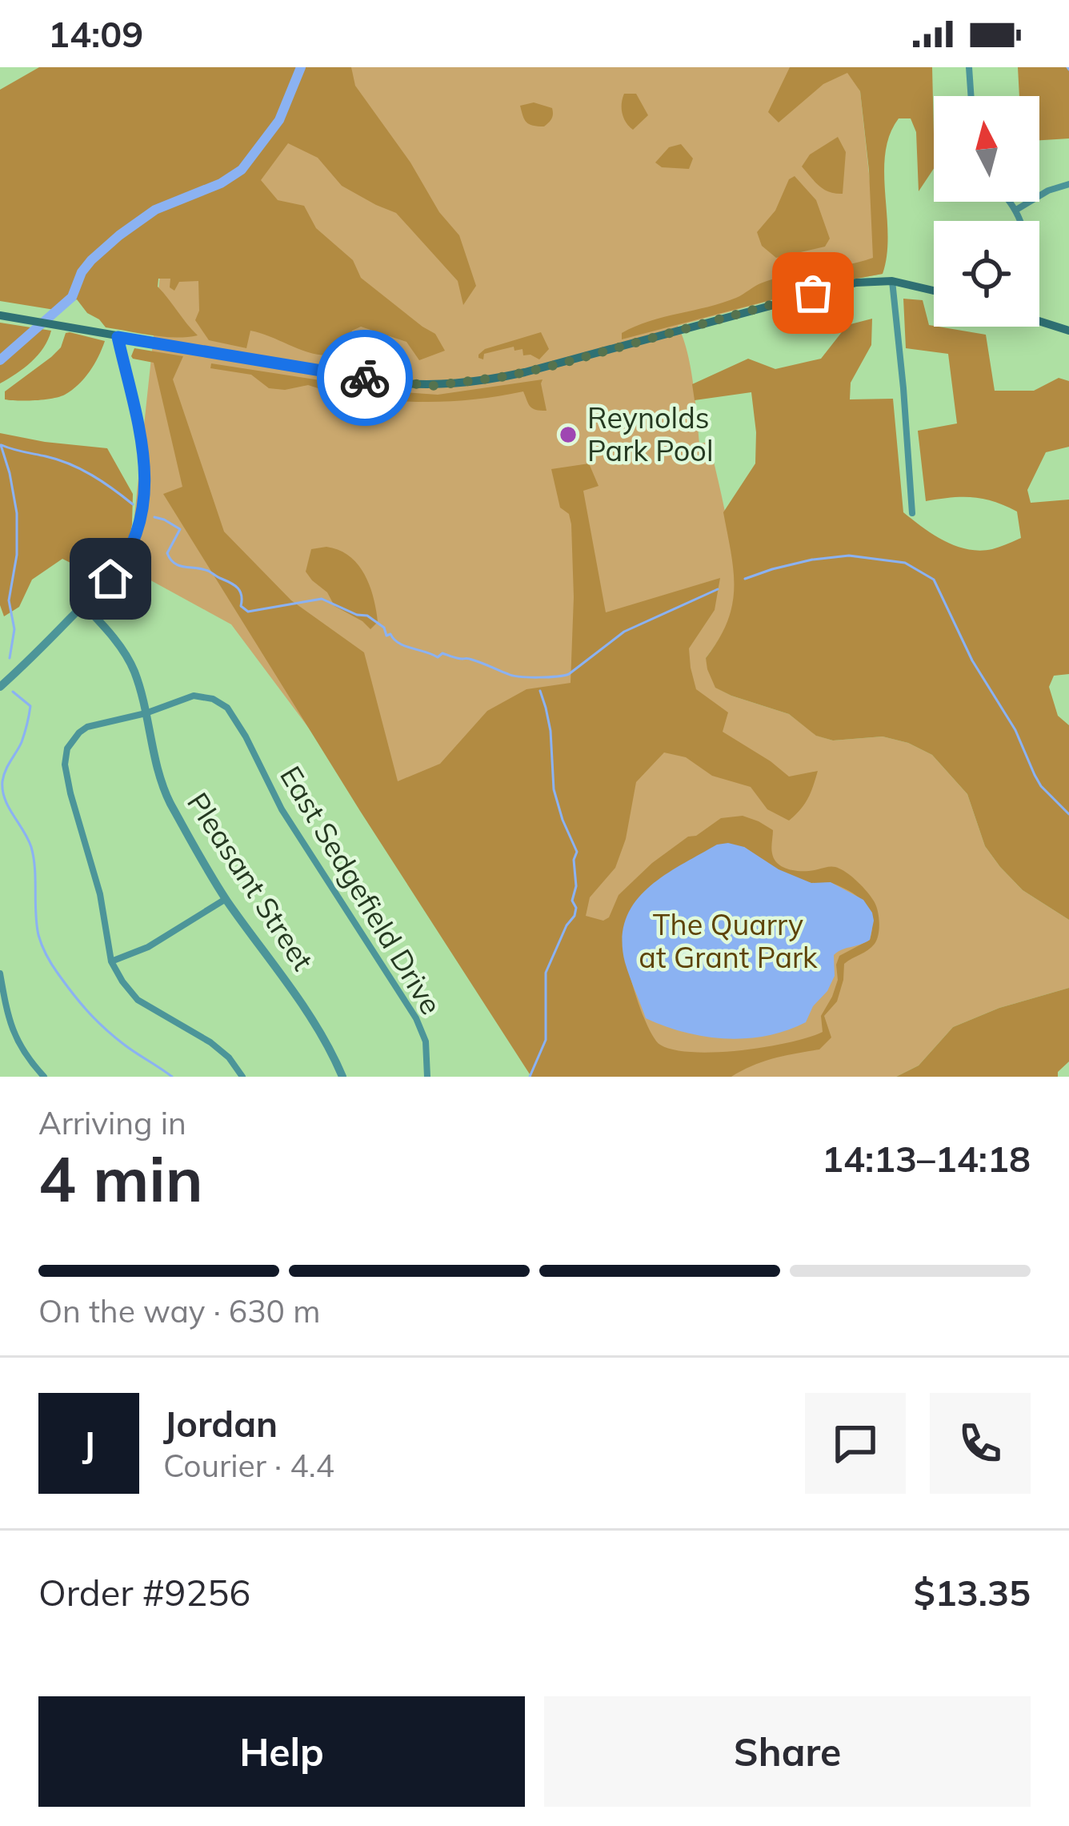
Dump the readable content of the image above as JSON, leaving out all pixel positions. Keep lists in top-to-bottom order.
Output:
{
  "streets": {
    "street": ["Pleasant Street", "East Sedgefield Drive"]
  },
  "crossings": [
    ["Pleasant Street", "East Sedgefield Drive"]
  ],
  "parks": ["The Quarry at Grant Park"],
  "places": ["Reynolds Park Pool"],
  "north": "top",
  "page": {
    "status": "14:09",
    "heading": ["4 min", "Arriving in", "14:13–14:18"],
    "panel": [
      "Jordan",
      "Courier · 4.4",
      "Order #9256",
      "$13.35"
    ],
    "bar": "On the way · 630 m",
    "round": "J",
    "buttons": ["Help", "Share"]
  }
}
